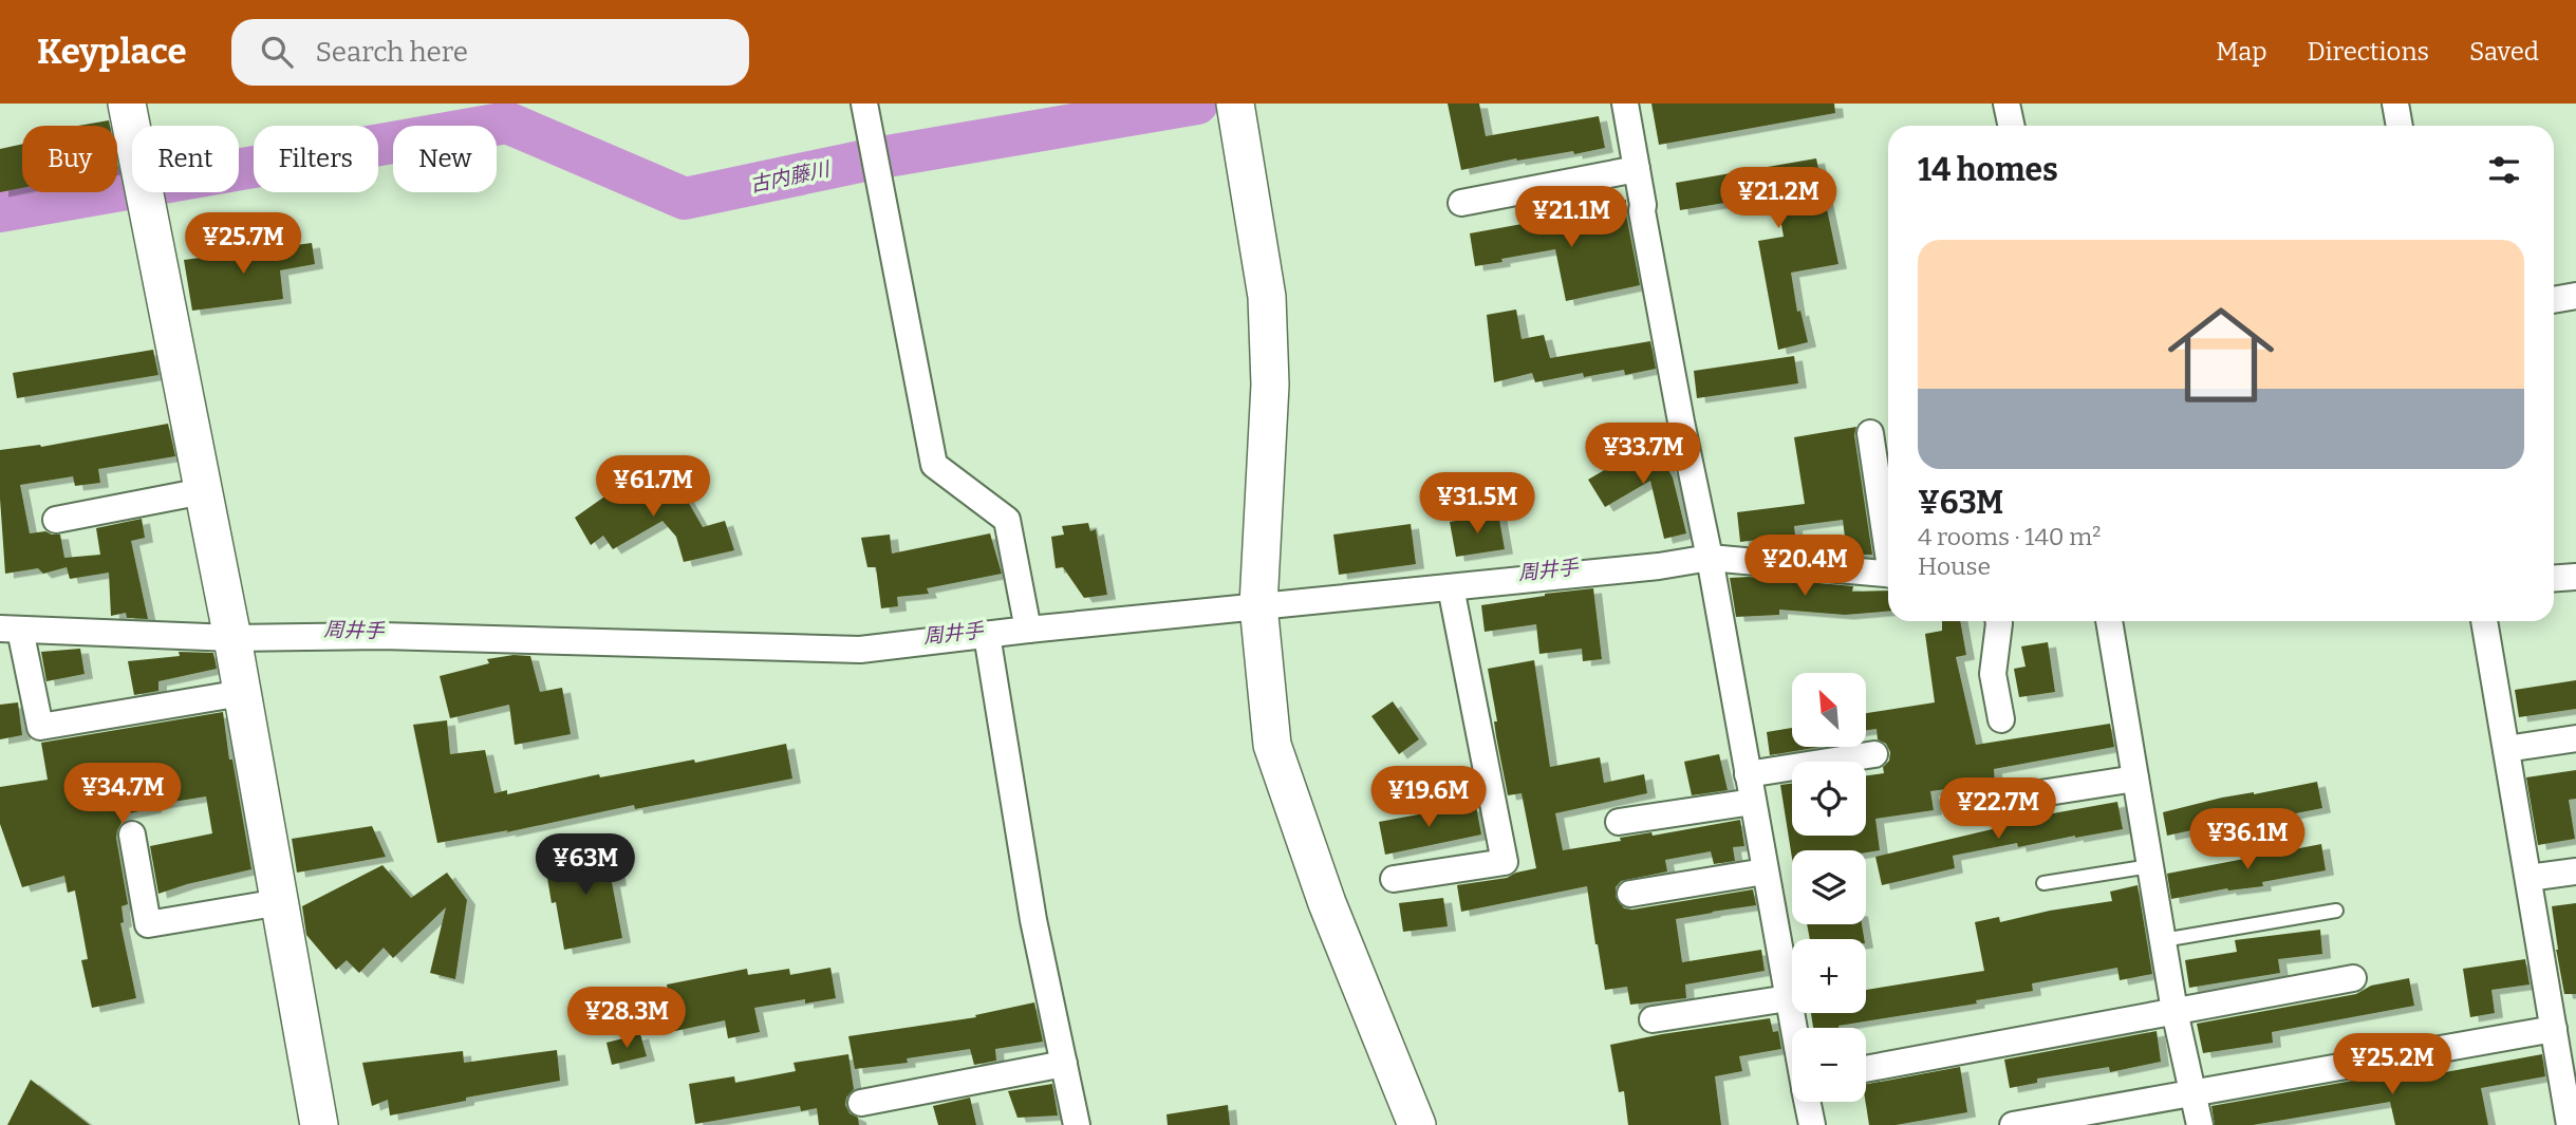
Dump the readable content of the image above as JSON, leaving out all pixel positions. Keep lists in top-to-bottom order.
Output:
{
  "water": ["古内藤川", "周井手"],
  "north": "top left",
  "page": {
    "header": "Keyplace",
    "search": "Search here",
    "nav": ["Map", "Directions", "Saved"],
    "chip": [
      "Buy",
      "Rent",
      "Filters",
      "New"
    ],
    "heading": "14 homes",
    "price": [
      "¥21.2M",
      "¥21.1M",
      "¥25.7M",
      "¥33.7M",
      "¥61.7M",
      "¥31.5M",
      "¥20.4M",
      "¥34.7M",
      "¥19.6M",
      "¥22.7M",
      "¥36.1M",
      "¥63M",
      "¥28.3M",
      "¥25.2M"
    ],
    "list": [
      {
        "name": "¥63M",
        "note": "4 rooms · 140 m² · House"
      }
    ],
    "map_buttons": ["+", "−"]
  }
}
